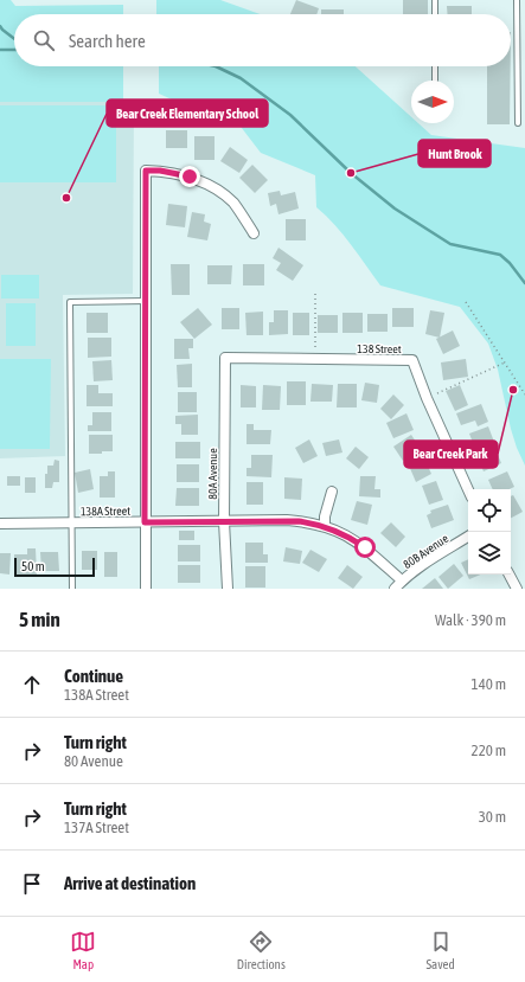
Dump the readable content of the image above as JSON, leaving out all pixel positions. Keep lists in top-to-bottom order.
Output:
{
  "streets": {
    "street": [
      "138 Street",
      "80A Avenue",
      "138A Street",
      "80B Avenue"
    ]
  },
  "crossings": [
    ["138 Street", "80A Avenue"],
    ["80A Avenue", "138A Street"],
    ["138A Street", "80B Avenue"]
  ],
  "places": ["Hunt Brook", "Bear Creek Elementary School", "Bear Creek Park"],
  "scale_bar": "50 m",
  "north": "right",
  "page": {
    "search": "Search here",
    "scale": "50 m",
    "heading": ["5 min", "Walk · 390 m"],
    "list": [
      ["Continue", "138A Street", "140 m"],
      ["Turn right", "80 Avenue", "220 m"],
      ["Turn right", "137A Street", "30 m"],
      "Arrive at destination"
    ],
    "nav": ["Map", "Directions", "Saved"]
  }
}
